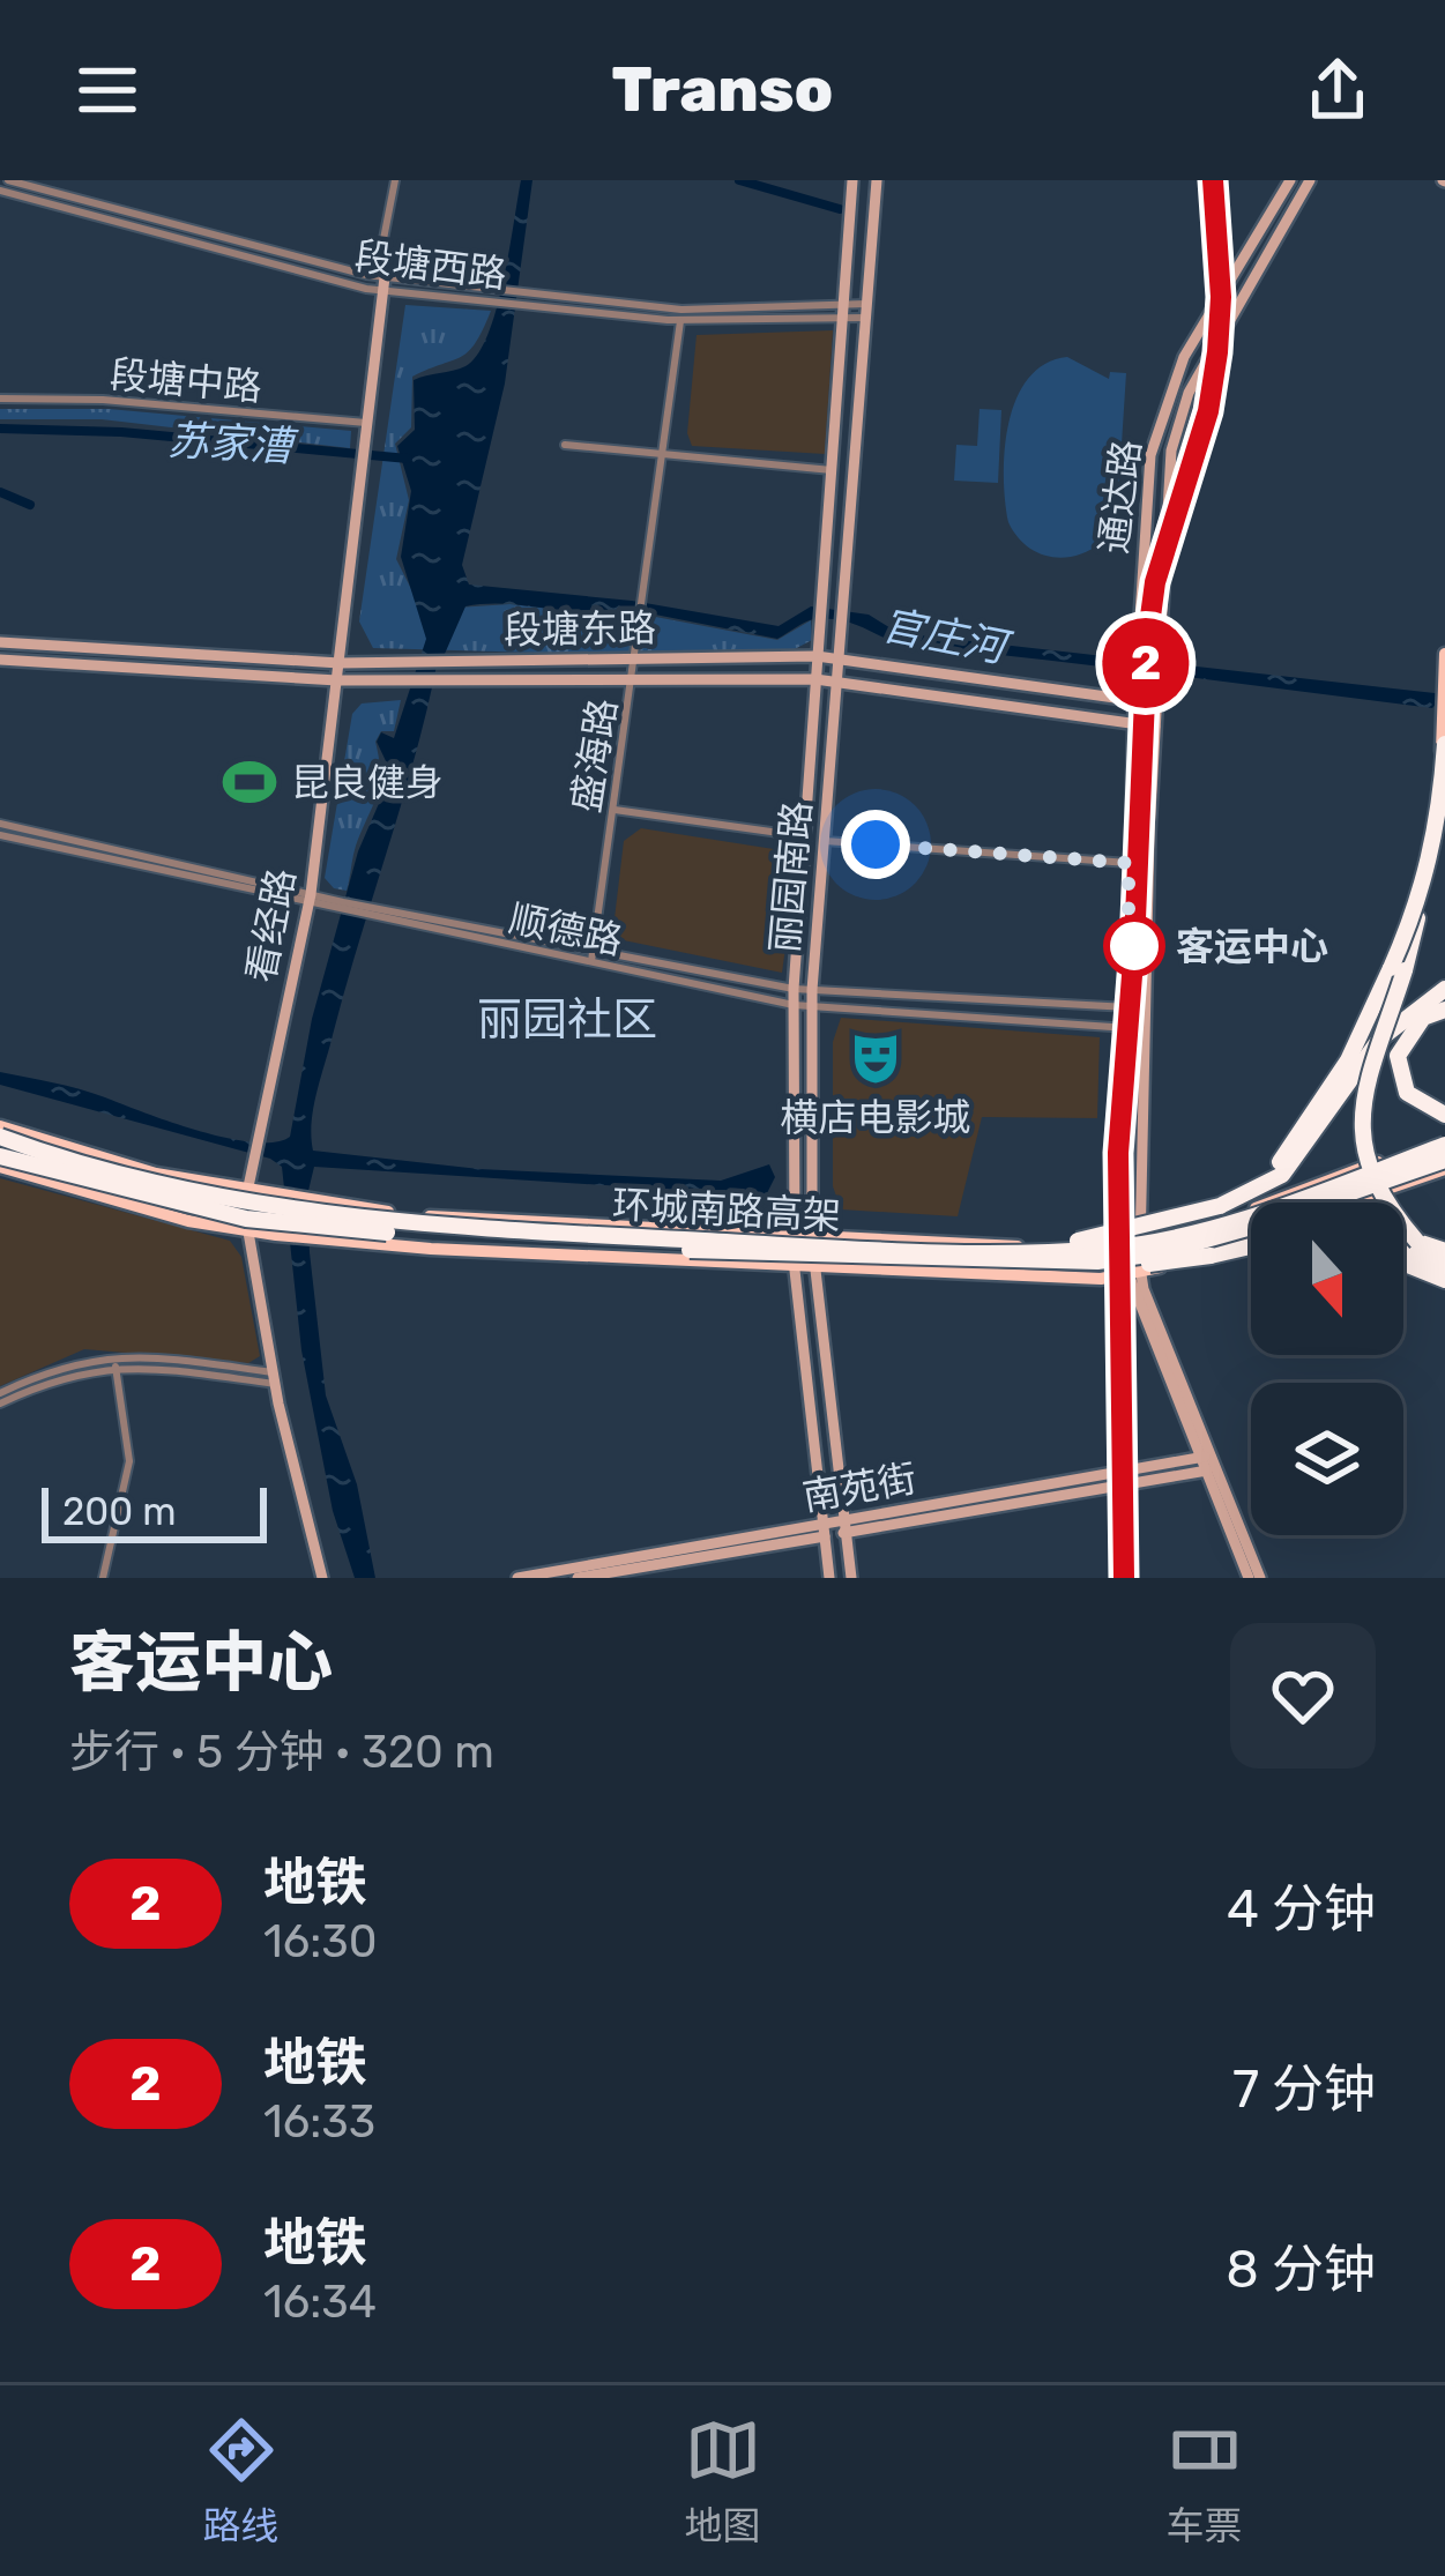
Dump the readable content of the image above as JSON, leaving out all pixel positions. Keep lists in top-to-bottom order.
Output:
{
  "streets": {
    "highway": ["环城南路高架"],
    "main road": [
      "通达路",
      "段塘东路",
      "丽园南路",
      "看经路",
      "南苑街"
    ],
    "street": [
      "段塘西路",
      "段塘中路",
      "盛海路",
      "顺德路"
    ]
  },
  "crossings": [
    ["段塘西路", "盛海路"],
    ["段塘西路", "丽园南路"],
    ["段塘西路", "看经路"],
    ["段塘中路", "看经路"],
    ["通达路", "段塘东路"],
    ["通达路", "顺德路"],
    ["通达路", "南苑街"],
    ["段塘东路", "盛海路"],
    ["段塘东路", "丽园南路"],
    ["段塘东路", "看经路"],
    ["盛海路", "顺德路"],
    ["丽园南路", "顺德路"],
    ["丽园南路", "南苑街"],
    ["看经路", "顺德路"]
  ],
  "districts": ["丽园社区"],
  "water": ["苏家漕", "官庄河"],
  "places": {
    "sports": ["昆良健身"],
    "other": ["客运中心"],
    "theatre": ["横店电影城"]
  },
  "lines": ["metro line 2"],
  "scale_bar": "200 m",
  "north": "bottom",
  "page": {
    "header": "Transo",
    "on_map": "2",
    "scale": "200 m",
    "heading": ["客运中心", "步行 · 5 分钟 · 320 m"],
    "list": [
      {
        "mark": "2",
        "name": "地铁",
        "note": "16:30",
        "value": "4 分钟"
      },
      {
        "mark": "2",
        "name": "地铁",
        "note": "16:33",
        "value": "7 分钟"
      },
      {
        "mark": "2",
        "name": "地铁",
        "note": "16:34",
        "value": "8 分钟"
      }
    ],
    "tabs": ["路线", "地图", "车票"]
  }
}
